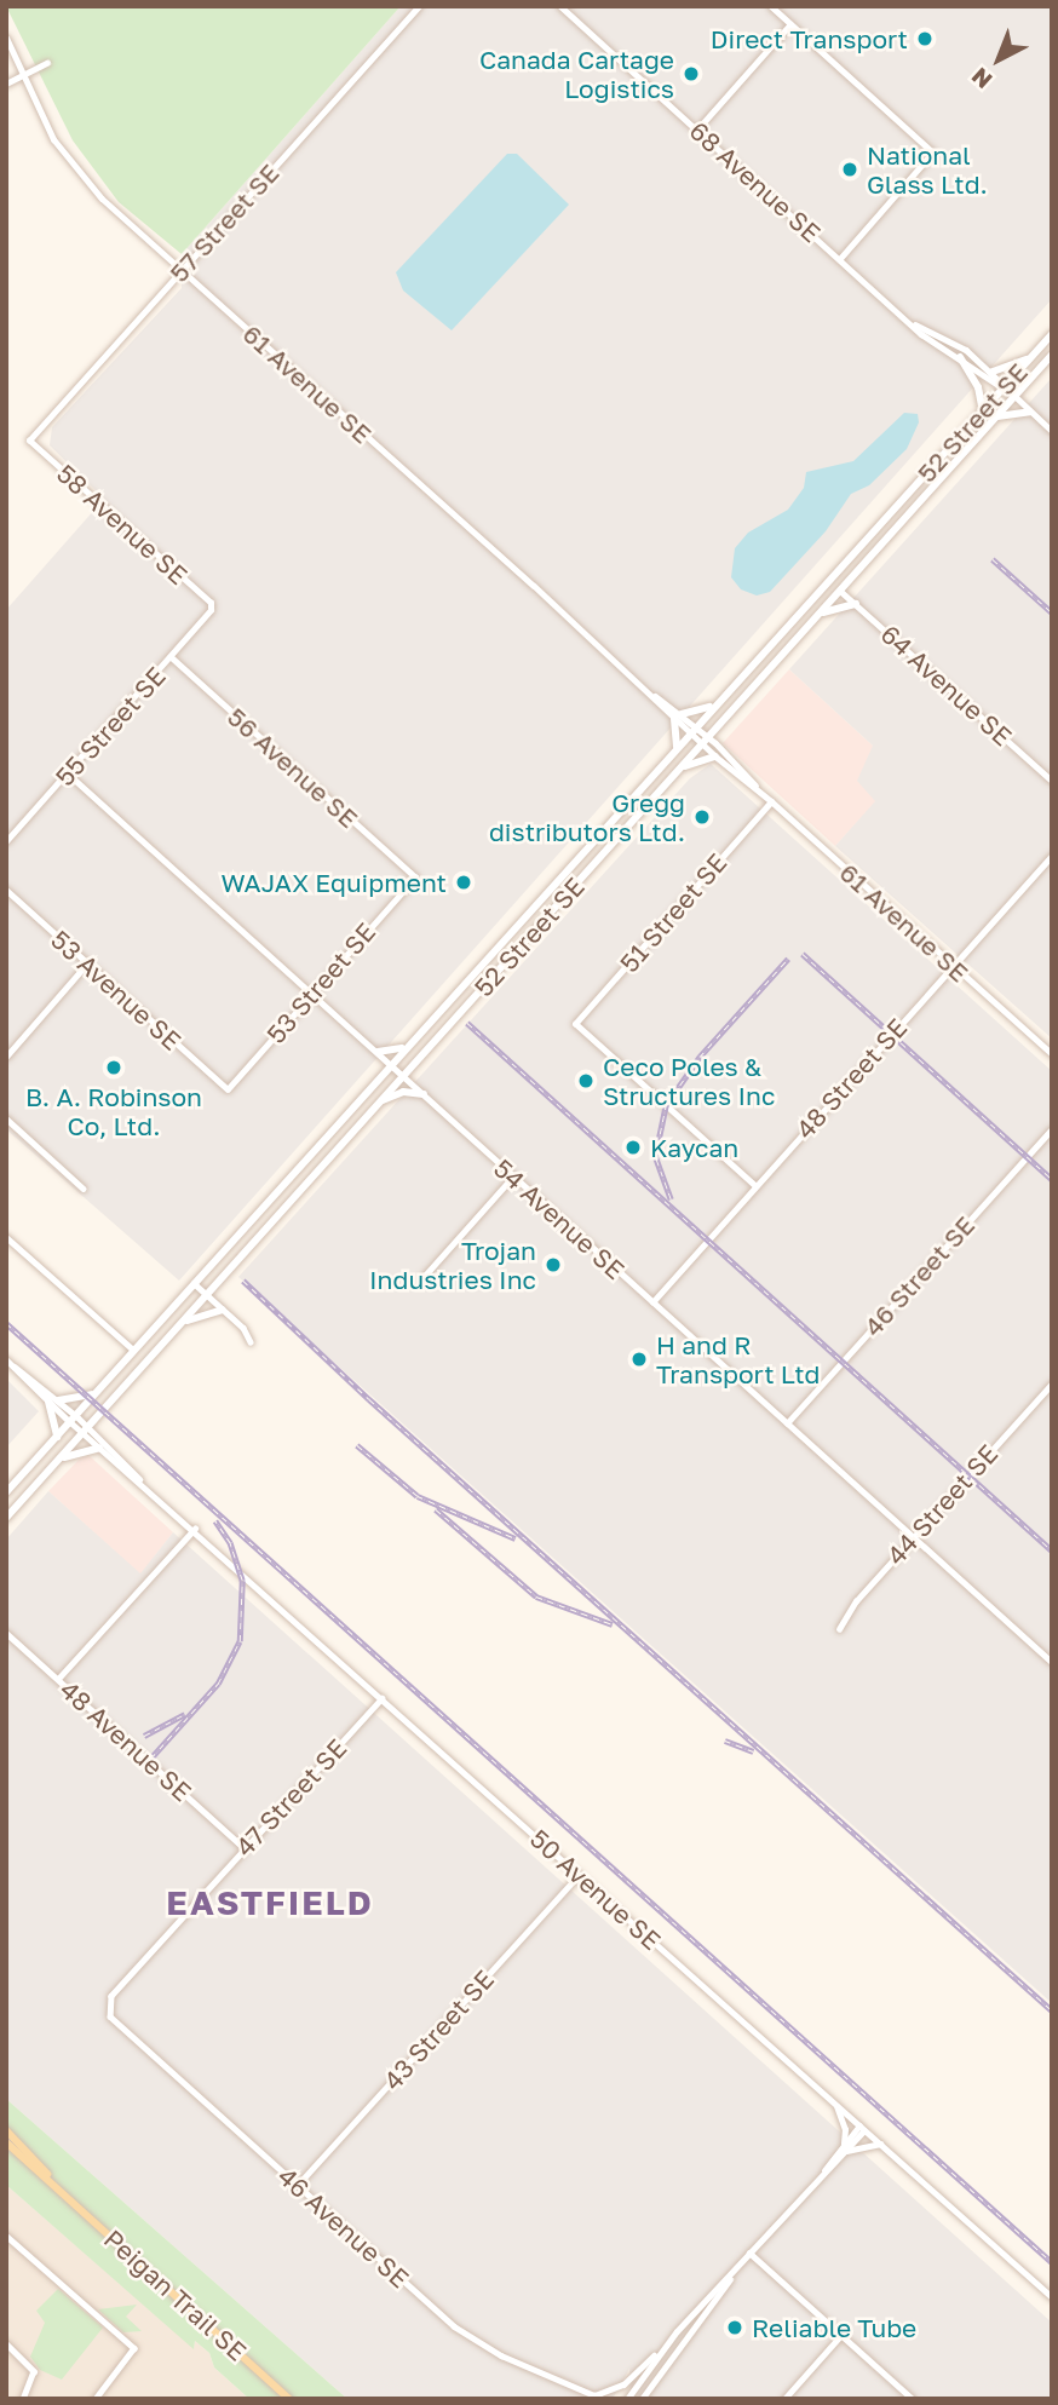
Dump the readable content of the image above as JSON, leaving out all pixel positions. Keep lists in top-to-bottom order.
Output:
{
  "streets": {
    "main road": ["52 Street SE", "Peigan Trail SE"],
    "street": [
      "68 Avenue SE",
      "57 Street SE",
      "61 Avenue SE",
      "58 Avenue SE",
      "64 Avenue SE",
      "55 Street SE",
      "56 Avenue SE",
      "51 Street SE",
      "53 Street SE",
      "53 Avenue SE",
      "48 Street SE",
      "54 Avenue SE",
      "46 Street SE",
      "44 Street SE",
      "48 Avenue SE",
      "47 Street SE",
      "50 Avenue SE",
      "43 Street SE",
      "46 Avenue SE"
    ]
  },
  "crossings": [
    ["68 Avenue SE", "52 Street SE"],
    ["57 Street SE", "61 Avenue SE"],
    ["57 Street SE", "58 Avenue SE"],
    ["61 Avenue SE", "52 Street SE"],
    ["61 Avenue SE", "51 Street SE"],
    ["61 Avenue SE", "48 Street SE"],
    ["52 Street SE", "64 Avenue SE"],
    ["52 Street SE", "54 Avenue SE"],
    ["52 Street SE", "50 Avenue SE"],
    ["58 Avenue SE", "55 Street SE"],
    ["55 Street SE", "56 Avenue SE"],
    ["55 Street SE", "54 Avenue SE"],
    ["56 Avenue SE", "53 Street SE"],
    ["51 Street SE", "48 Street SE"],
    ["53 Street SE", "53 Avenue SE"],
    ["53 Street SE", "54 Avenue SE"],
    ["48 Street SE", "54 Avenue SE"],
    ["54 Avenue SE", "46 Street SE"],
    ["54 Avenue SE", "44 Street SE"],
    ["48 Avenue SE", "47 Street SE"],
    ["47 Street SE", "50 Avenue SE"],
    ["47 Street SE", "46 Avenue SE"],
    ["50 Avenue SE", "43 Street SE"],
    ["43 Street SE", "46 Avenue SE"]
  ],
  "districts": ["EASTFIELD"],
  "places": [
    "Direct Transport",
    "Canada Cartage Logistics",
    "National Glass Ltd.",
    "Gregg distributors Ltd.",
    "WAJAX Equipment",
    "B. A. Robinson Co, Ltd.",
    "Ceco Poles & Structures Inc",
    "Kaycan",
    "Trojan Industries Inc",
    "H and R Transport Ltd",
    "Reliable Tube"
  ],
  "north": "bottom left"
}
